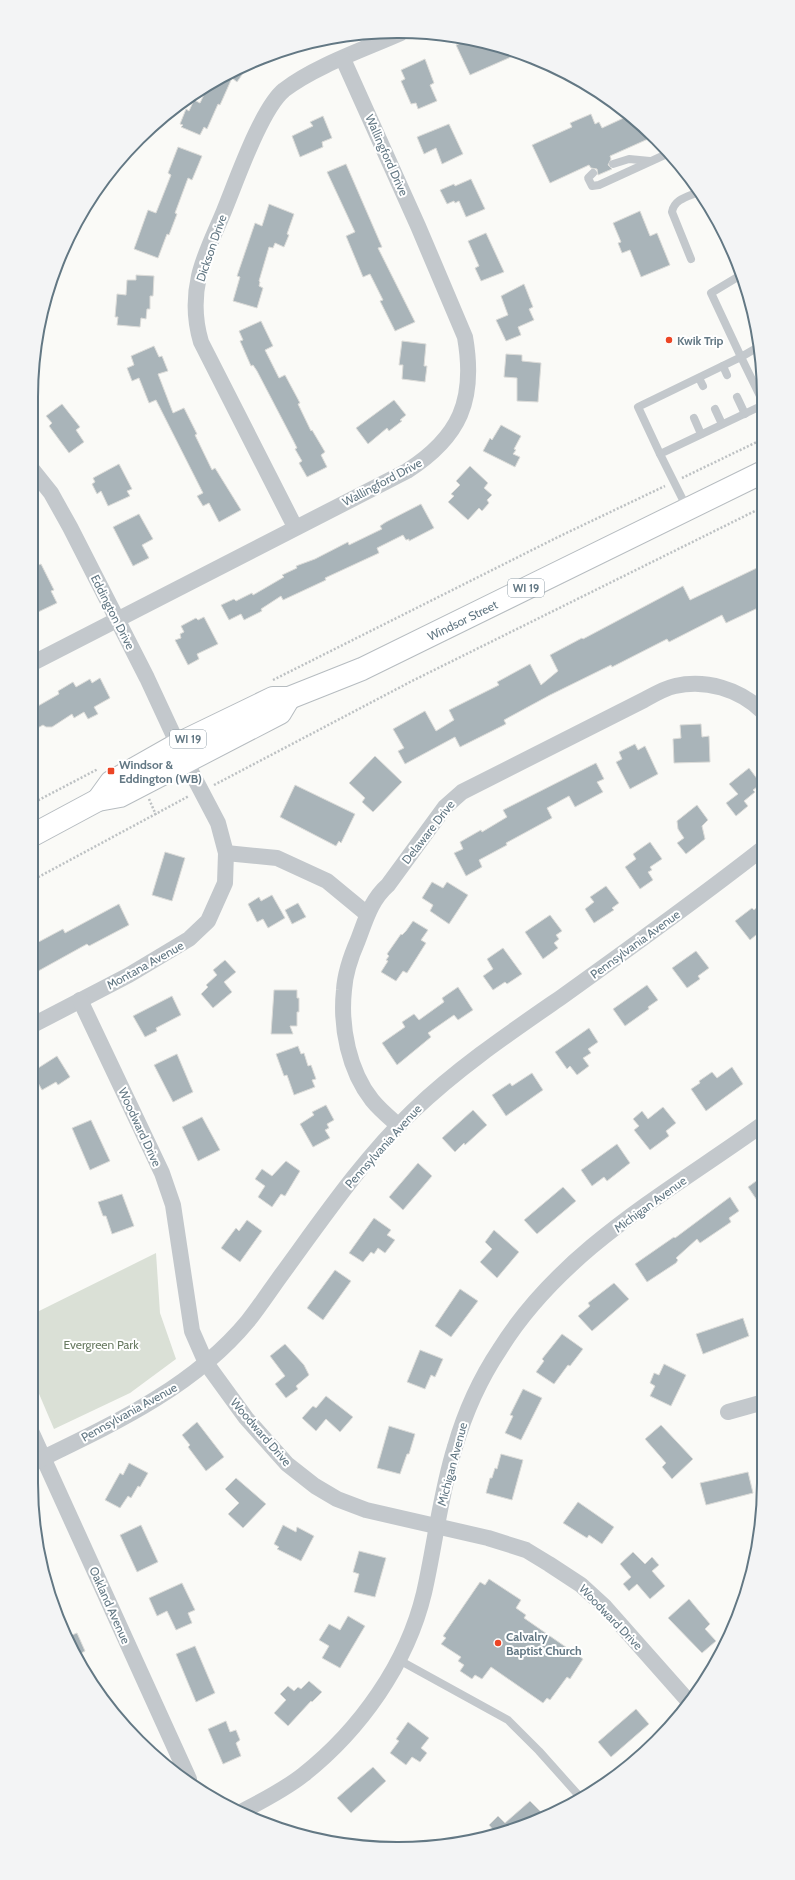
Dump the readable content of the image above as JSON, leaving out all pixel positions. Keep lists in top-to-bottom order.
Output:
{
  "streets": {
    "main road": ["WI 19", "Windsor Street"],
    "street": [
      "Wallingford Drive",
      "Dickson Drive",
      "Eddington Drive",
      "Delaware Drive",
      "Pennsylvania Avenue",
      "Montana Avenue",
      "Woodward Drive",
      "Michigan Avenue",
      "Oakland Avenue"
    ]
  },
  "crossings": [
    ["Wallingford Drive", "Dickson Drive"],
    ["Wallingford Drive", "Eddington Drive"],
    ["Eddington Drive", "Windsor Street"],
    ["Eddington Drive", "Montana Avenue"],
    ["Windsor Street", "Montana Avenue"],
    ["Delaware Drive", "Pennsylvania Avenue"],
    ["Pennsylvania Avenue", "Woodward Drive"],
    ["Montana Avenue", "Woodward Drive"],
    ["Woodward Drive", "Michigan Avenue"]
  ],
  "parks": ["Evergreen Park"],
  "places": {
    "other": ["Kwik Trip", "Calvalry Baptist Church"],
    "transit": ["Windsor & Eddington (WB)"]
  }
}
